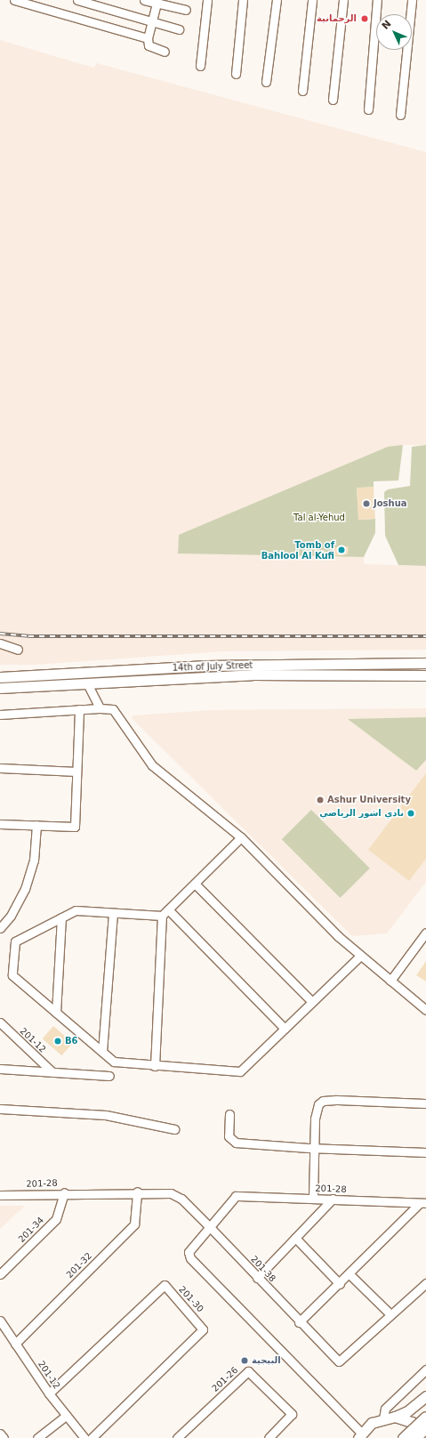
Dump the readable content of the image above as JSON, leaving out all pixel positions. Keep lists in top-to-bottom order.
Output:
{
  "streets": {
    "main road": ["14th of July Street"],
    "street": [
      "201-12",
      "201-28",
      "201-34",
      "201-32",
      "201-38",
      "201-30",
      "201-26"
    ]
  },
  "crossings": [
    ["201-12", "201-32"],
    ["201-12", "201-30"],
    ["201-28", "201-34"],
    ["201-28", "201-32"],
    ["201-28", "201-38"]
  ],
  "parks": ["Tal al-Yehud"],
  "places": [
    "الرحمانية",
    "Joshua",
    "Tomb of Bahlool Al Kufi",
    "Ashur University",
    "نادي اشور الرياضي",
    "B6",
    "البيجية"
  ],
  "north": "top left"
}
